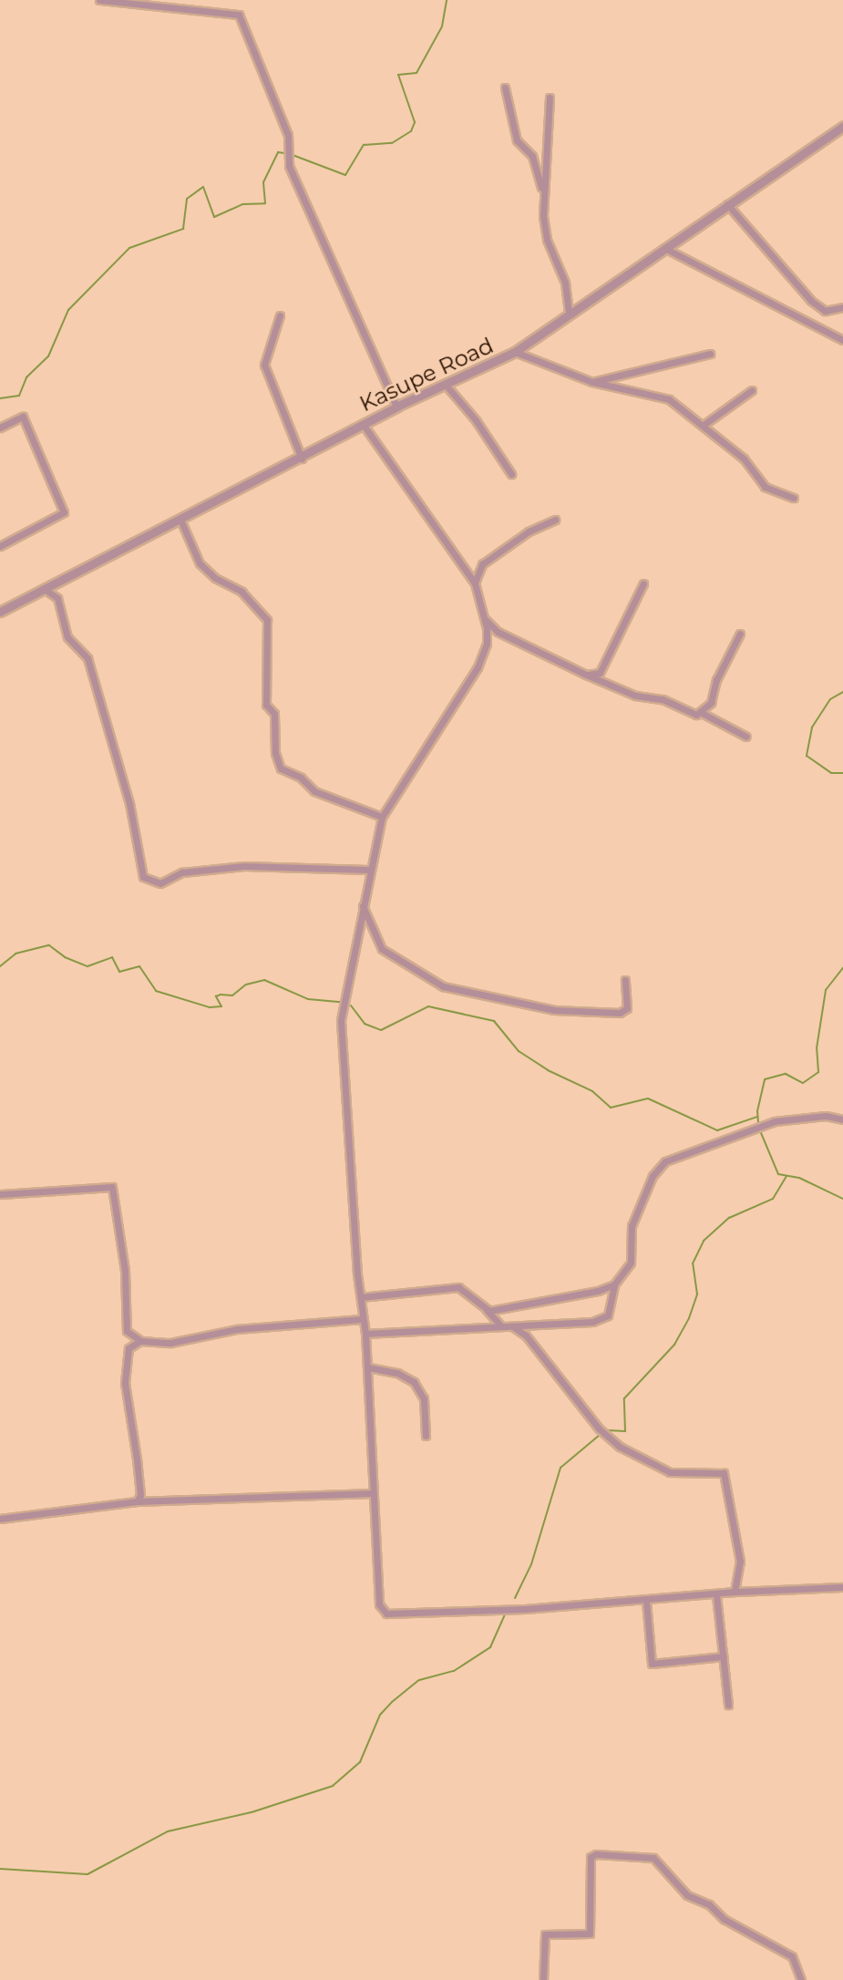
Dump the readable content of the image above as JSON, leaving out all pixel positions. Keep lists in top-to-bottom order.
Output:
{
  "streets": {
    "street": ["Kasupe Road"]
  }
}
